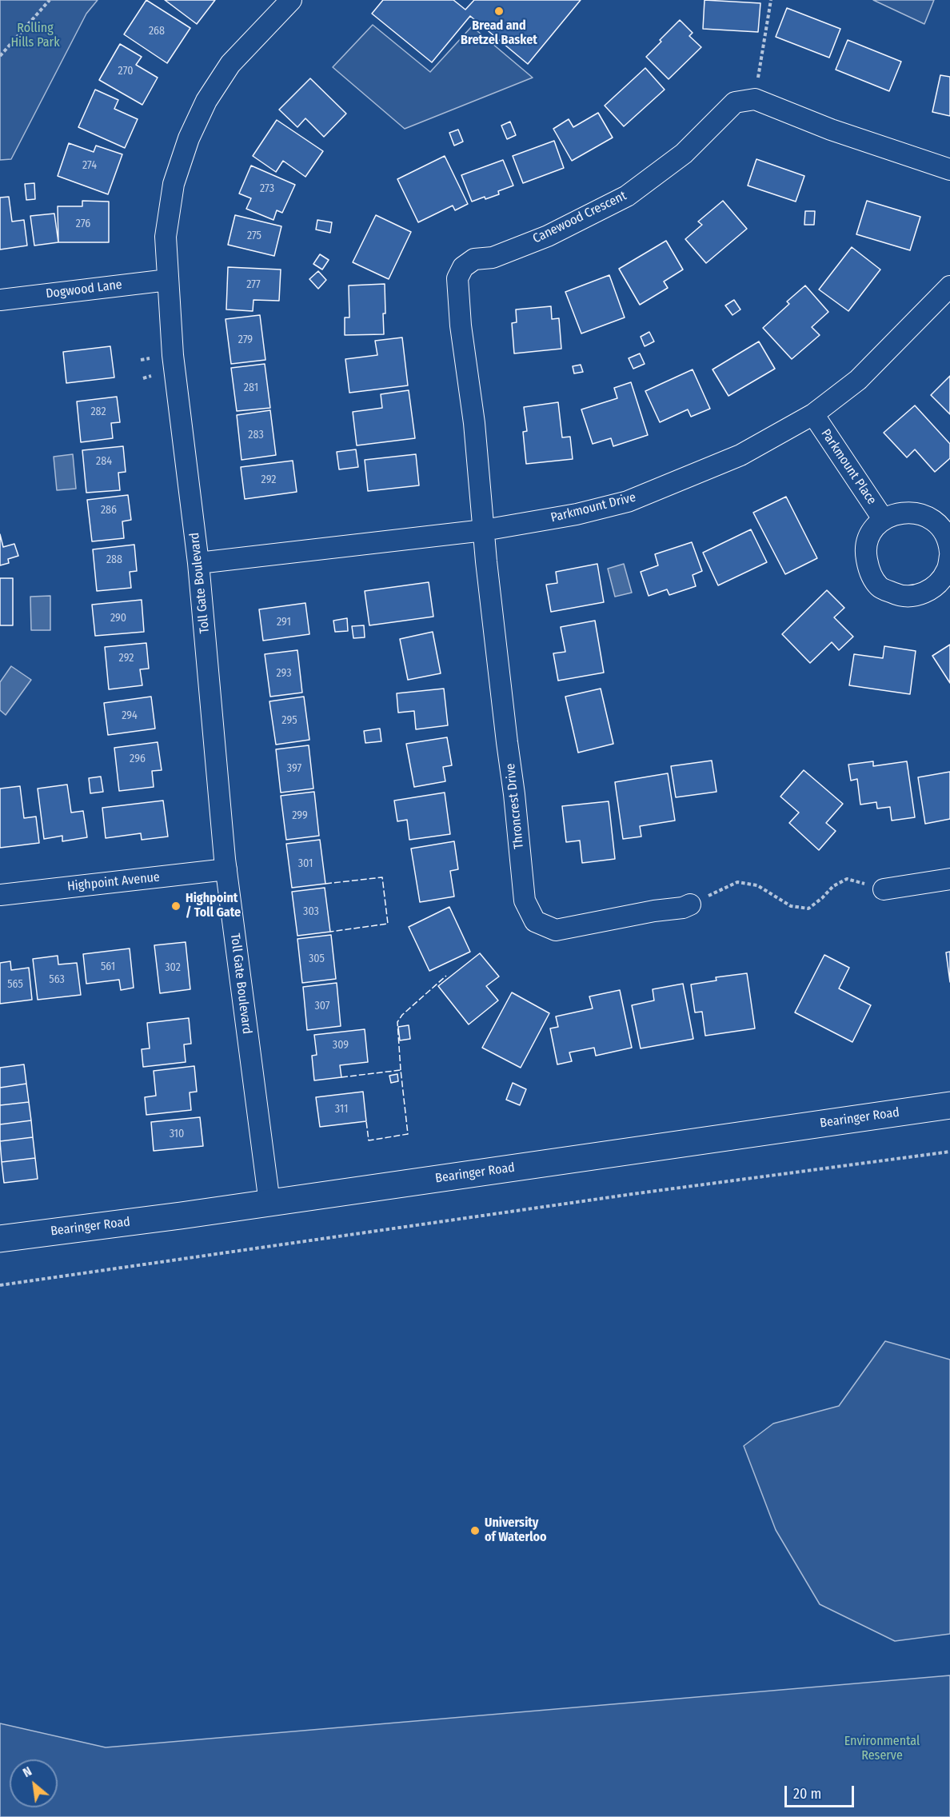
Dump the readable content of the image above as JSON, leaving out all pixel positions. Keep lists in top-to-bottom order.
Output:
{
  "streets": {
    "street": [
      "Canewood Crescent",
      "Dogwood Lane",
      "Parkmount Place",
      "Parkmount Drive",
      "Toll Gate Boulevard",
      "Throncrest Drive",
      "Highpoint Avenue",
      "Bearinger Road"
    ]
  },
  "crossings": [
    ["Canewood Crescent", "Parkmount Drive"],
    ["Canewood Crescent", "Throncrest Drive"],
    ["Dogwood Lane", "Toll Gate Boulevard"],
    ["Parkmount Place", "Parkmount Drive"],
    ["Parkmount Drive", "Toll Gate Boulevard"],
    ["Parkmount Drive", "Throncrest Drive"],
    ["Toll Gate Boulevard", "Highpoint Avenue"],
    ["Toll Gate Boulevard", "Bearinger Road"]
  ],
  "parks": ["Rolling Hills Park", "Environmental Reserve"],
  "places": ["Bread and Bretzel Basket", "Highpoint / Toll Gate", "University of Waterloo"],
  "house_numbers": [
    "268",
    "270",
    "274",
    "273",
    "276",
    "275",
    "277",
    "279",
    "281",
    "282",
    "283",
    "284",
    "292",
    "286",
    "288",
    "290",
    "291",
    "292",
    "293",
    "294",
    "295",
    "296",
    "397",
    "299",
    "301",
    "303",
    "305",
    "561",
    "302",
    "563",
    "565",
    "307",
    "309",
    "311",
    "310"
  ],
  "scale_bar": "20 m",
  "north": "top left"
}
